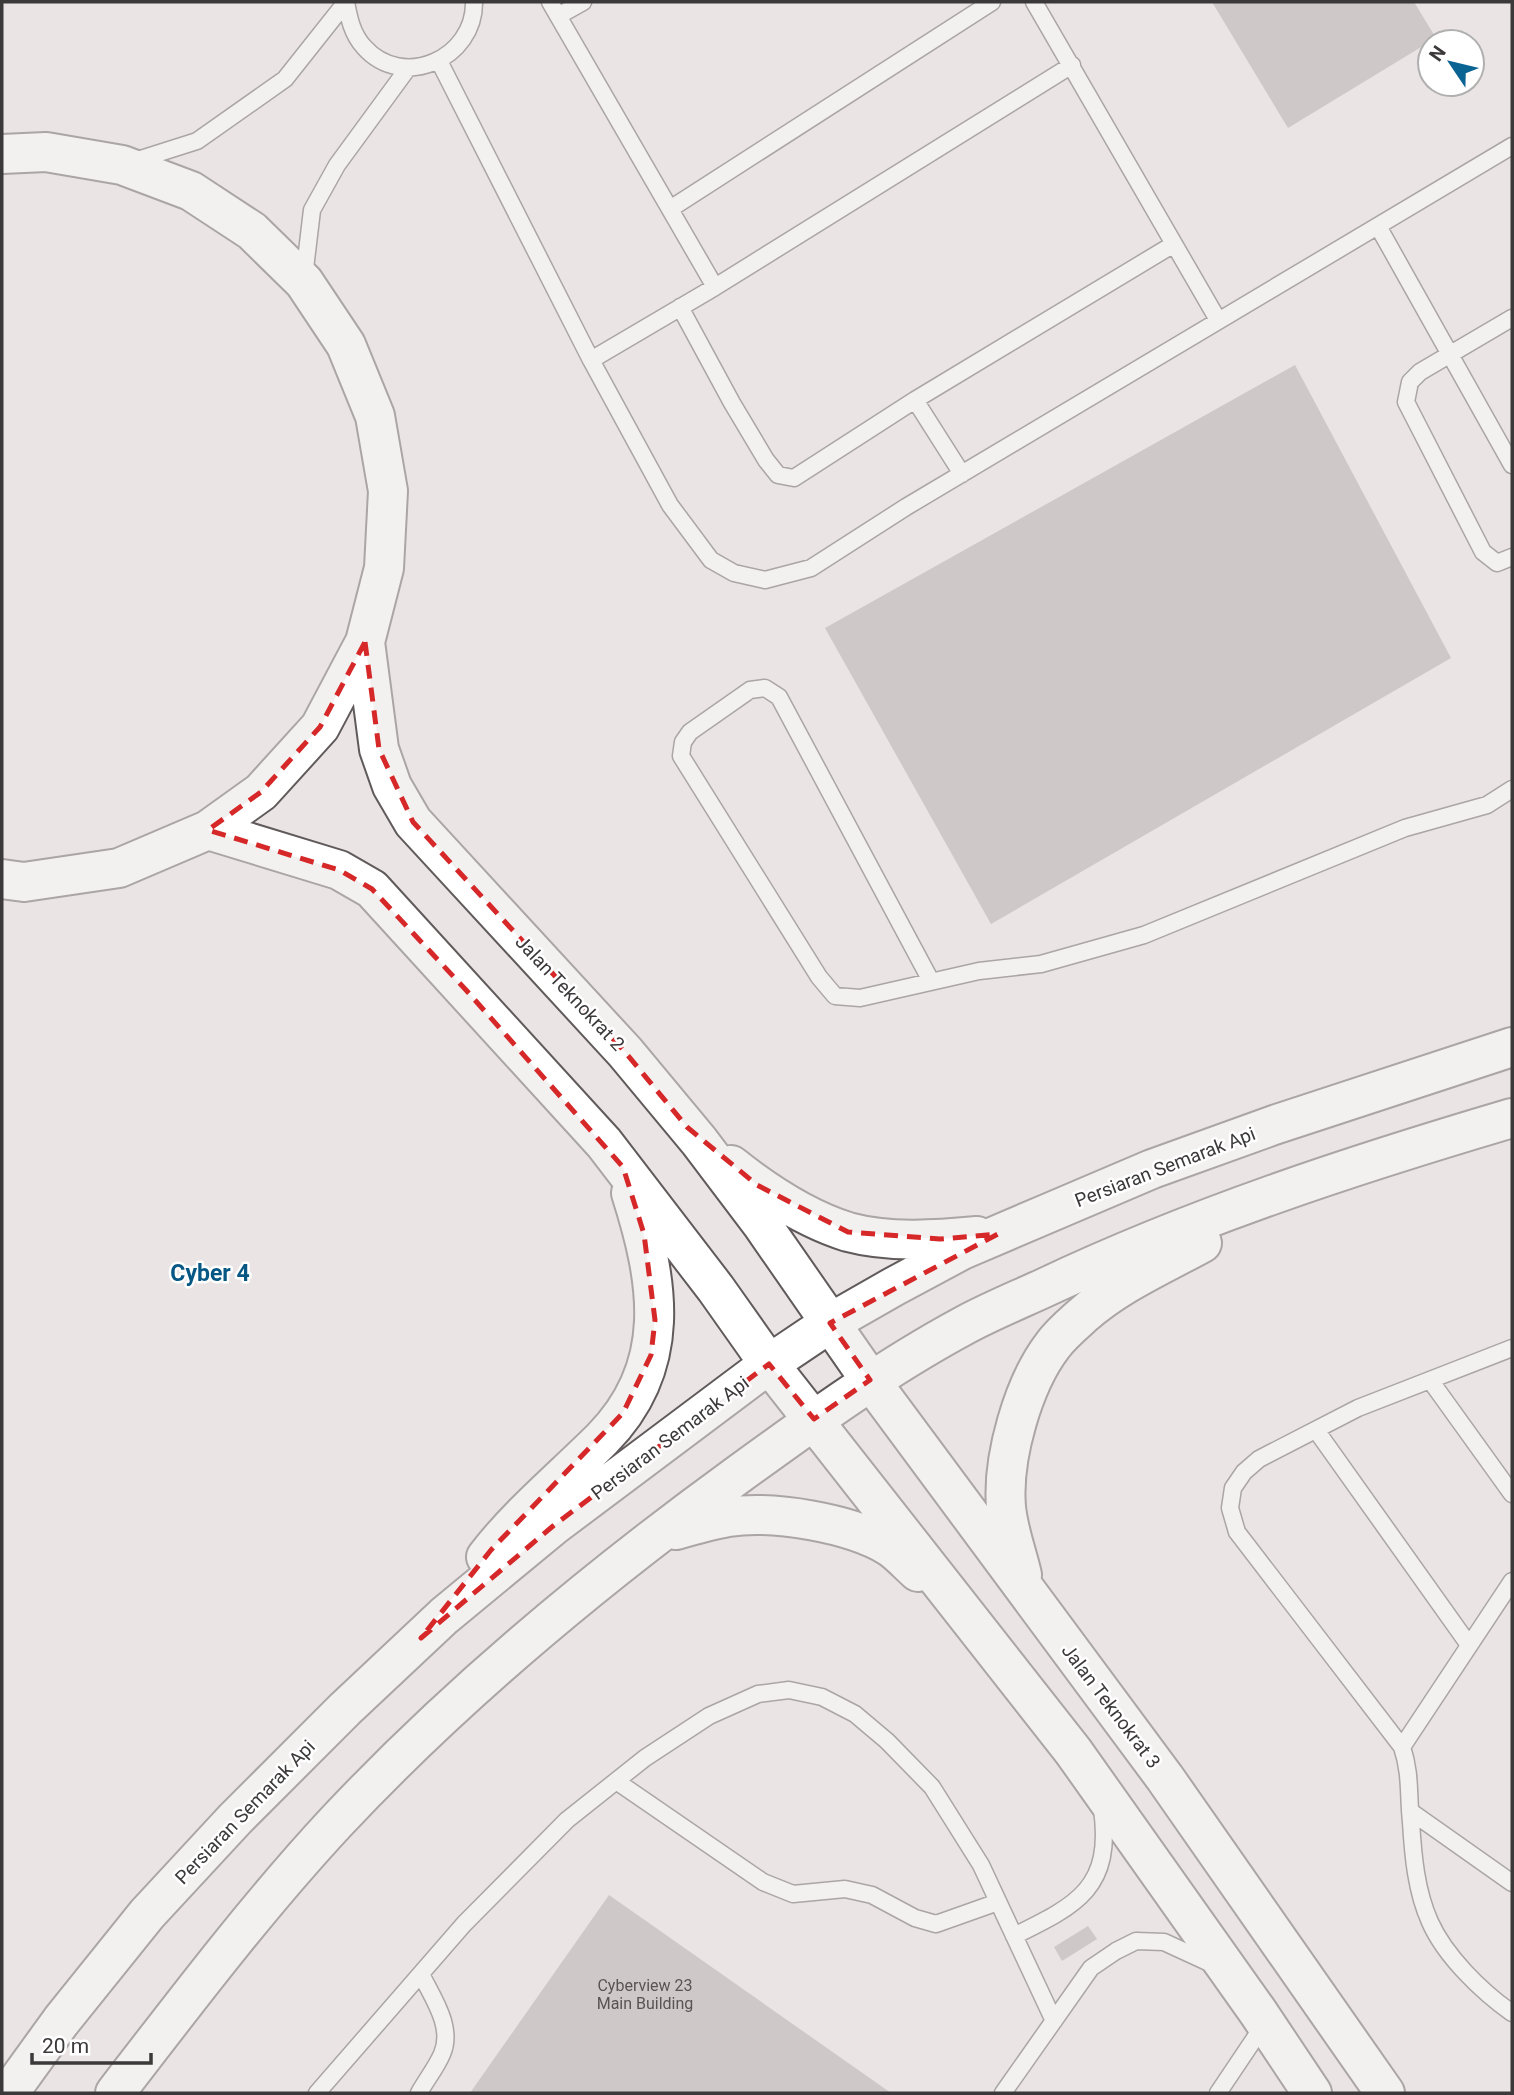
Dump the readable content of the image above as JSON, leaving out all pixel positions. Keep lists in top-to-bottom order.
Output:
{
  "streets": {
    "main road": ["Jalan Teknokrat 2", "Persiaran Semarak Api", "Jalan Teknokrat 3"]
  },
  "crossings": [
    ["Jalan Teknokrat 2", "Persiaran Semarak Api"],
    ["Jalan Teknokrat 2", "Jalan Teknokrat 3"],
    ["Persiaran Semarak Api", "Jalan Teknokrat 3"]
  ],
  "districts": ["Cyber 4"],
  "house_numbers": ["Cyberview 23 Main Building"],
  "scale_bar": "20 m",
  "north": "top left"
}
